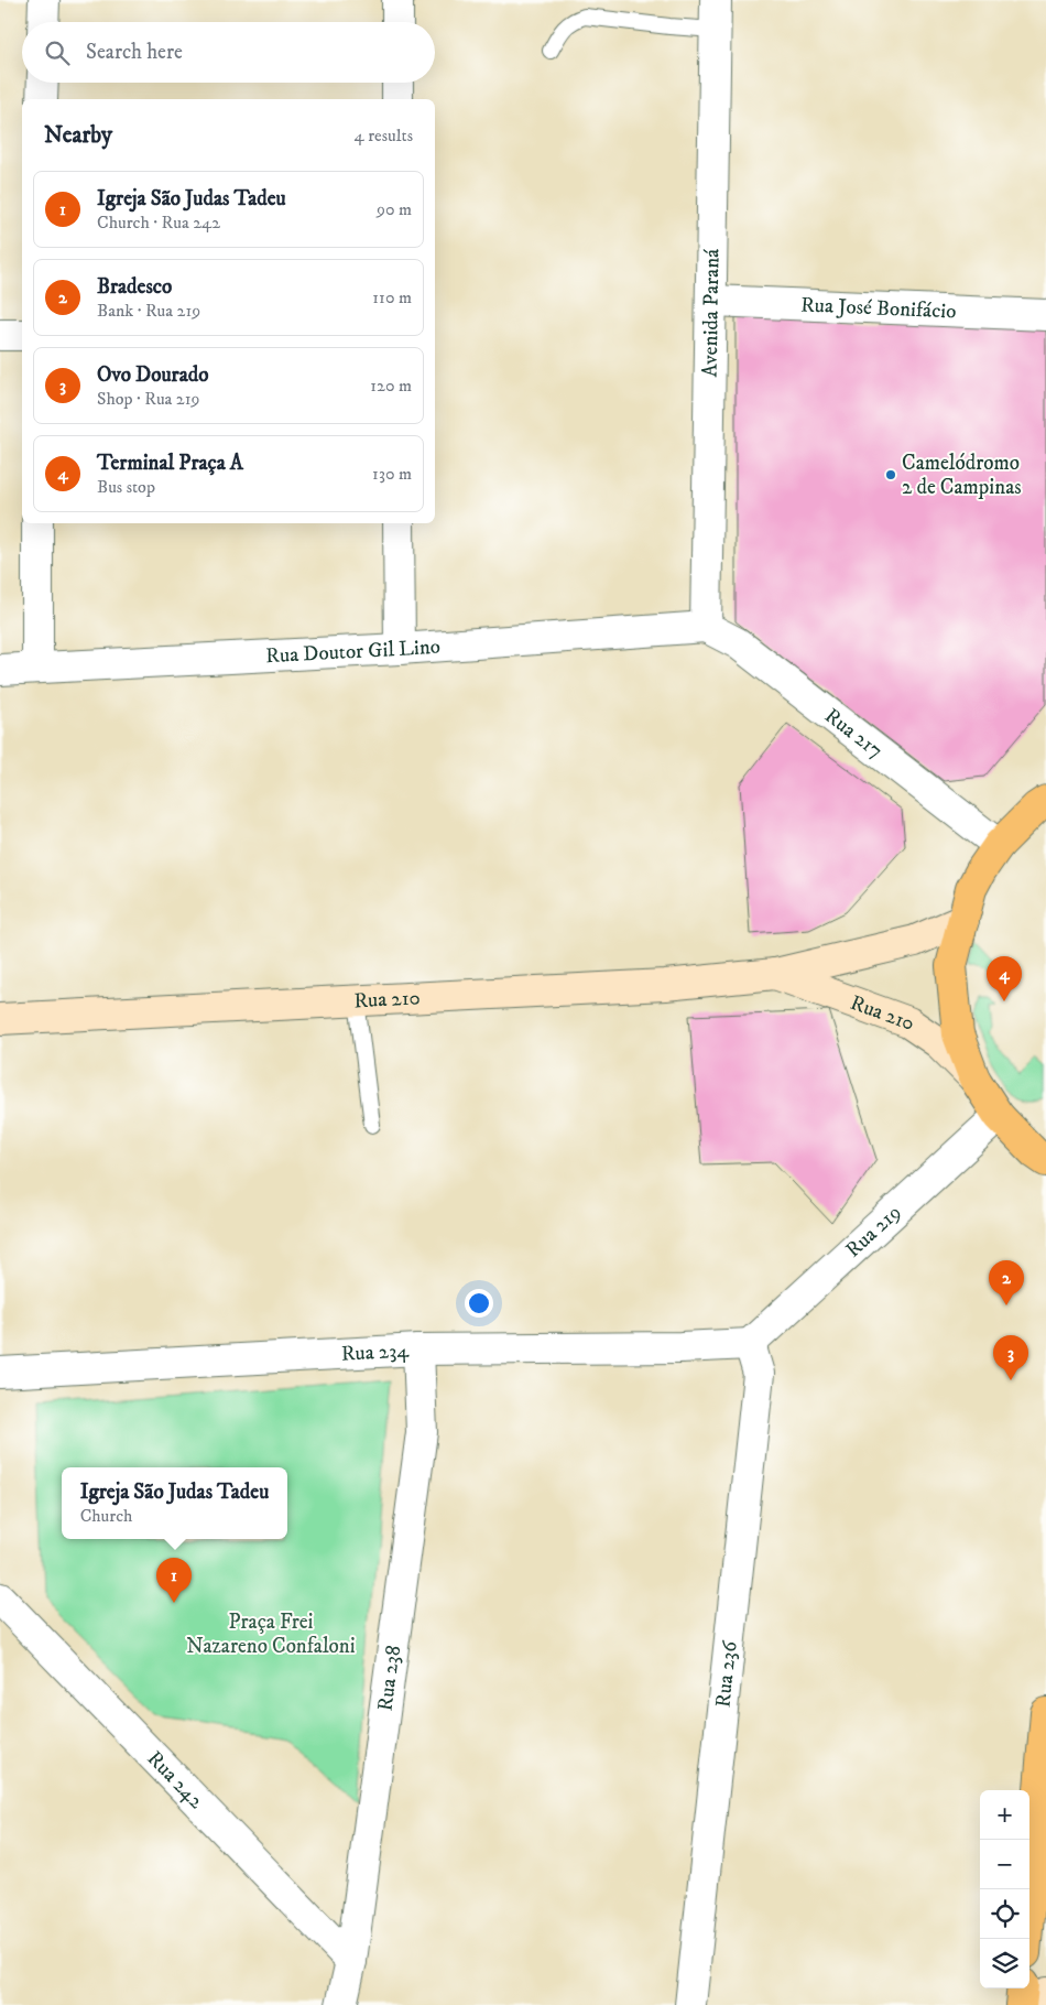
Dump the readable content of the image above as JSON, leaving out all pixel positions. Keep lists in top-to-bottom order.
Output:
{
  "streets": {
    "street": [
      "Rua José Bonifácio",
      "Avenida Paraná",
      "Rua Doutor Gil Lino",
      "Rua 217",
      "Rua 210",
      "Rua 219",
      "Rua 234",
      "Rua 236",
      "Rua 238",
      "Rua 242"
    ]
  },
  "crossings": [
    ["Rua José Bonifácio", "Avenida Paraná"],
    ["Avenida Paraná", "Rua Doutor Gil Lino"],
    ["Avenida Paraná", "Rua 217"],
    ["Rua Doutor Gil Lino", "Rua 217"],
    ["Rua 219", "Rua 234"],
    ["Rua 219", "Rua 236"],
    ["Rua 234", "Rua 236"],
    ["Rua 234", "Rua 238"],
    ["Rua 238", "Rua 242"]
  ],
  "parks": ["Praça Frei Nazareno Confaloni"],
  "places": ["Camelódromo 2 de Campinas"],
  "page": {
    "search": "Search here",
    "heading": ["Nearby", "4 results"],
    "list": [
      {
        "mark": "1",
        "name": "Igreja São Judas Tadeu",
        "note": "Church · Rua 242",
        "value": "90 m"
      },
      {
        "mark": "2",
        "name": "Bradesco",
        "note": "Bank · Rua 219",
        "value": "110 m"
      },
      {
        "mark": "3",
        "name": "Ovo Dourado",
        "note": "Shop · Rua 219",
        "value": "120 m"
      },
      {
        "mark": "4",
        "name": "Terminal Praça A",
        "note": "Bus stop",
        "value": "130 m"
      }
    ],
    "pins": [
      "4",
      "2",
      "3",
      "1"
    ],
    "popup": ["Igreja São Judas Tadeu", "Church"],
    "map_buttons": ["+", "−"]
  }
}
